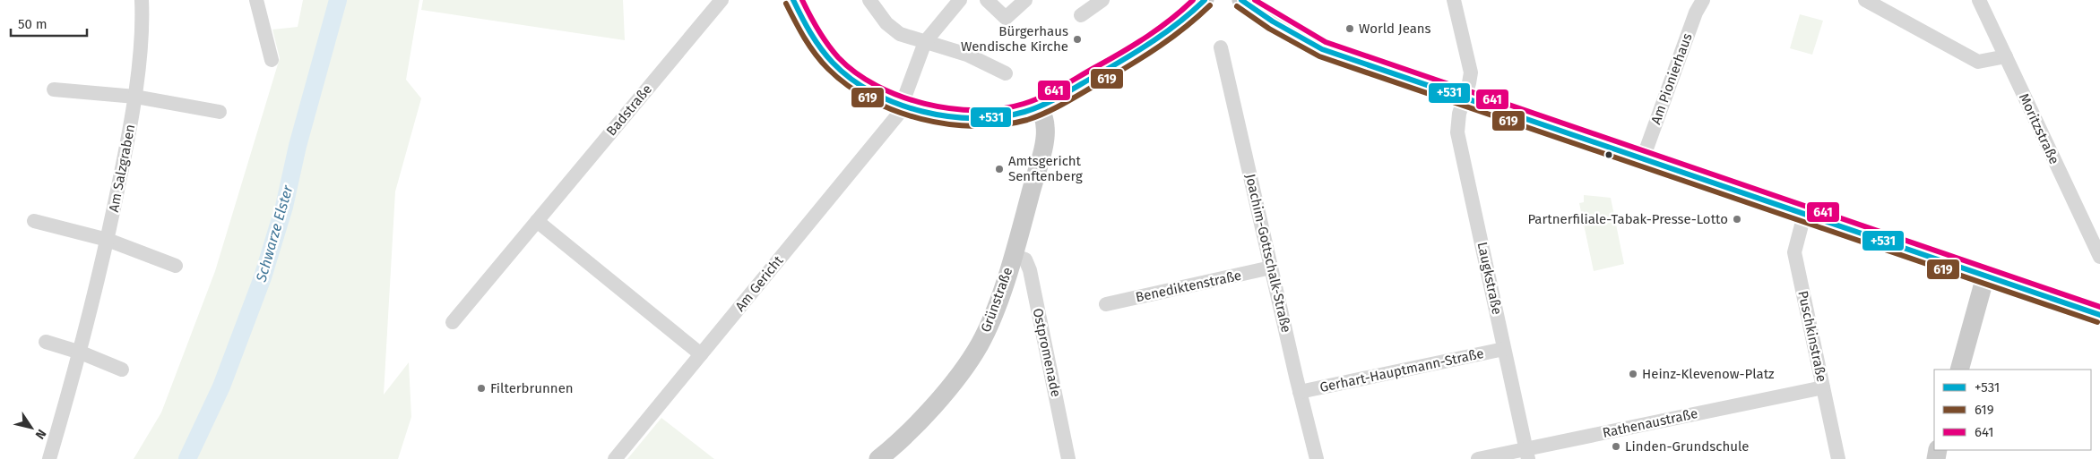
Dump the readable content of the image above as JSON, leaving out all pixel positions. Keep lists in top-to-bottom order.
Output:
{
  "streets": {
    "main road": ["Grünstraße"],
    "street": [
      "Am Pionierhaus",
      "Badstraße",
      "Moritzstraße",
      "Am Salzgraben",
      "Joachim-Gottschalk-Straße",
      "Laugkstraße",
      "Am Gericht",
      "Benediktenstraße",
      "Puschkinstraße",
      "Ostpromenade",
      "Gerhart-Hauptmann-Straße",
      "Rathenaustraße"
    ]
  },
  "crossings": [
    ["Joachim-Gottschalk-Straße", "Benediktenstraße"],
    ["Joachim-Gottschalk-Straße", "Gerhart-Hauptmann-Straße"],
    ["Laugkstraße", "Gerhart-Hauptmann-Straße"],
    ["Laugkstraße", "Rathenaustraße"],
    ["Grünstraße", "Ostpromenade"],
    ["Puschkinstraße", "Rathenaustraße"]
  ],
  "water": ["Schwarze Elster"],
  "places": [
    "World Jeans",
    "Bürgerhaus Wendische Kirche",
    "Amtsgericht Senftenberg",
    "Partnerfiliale-Tabak-Presse-Lotto",
    "Heinz-Klevenow-Platz",
    "Filterbrunnen",
    "Linden-Grundschule"
  ],
  "lines": ["transit line +531", "transit line 641", "transit line 619"],
  "legend": ["+531", "619", "641"],
  "scale_bar": "50 m",
  "north": "bottom right"
}
